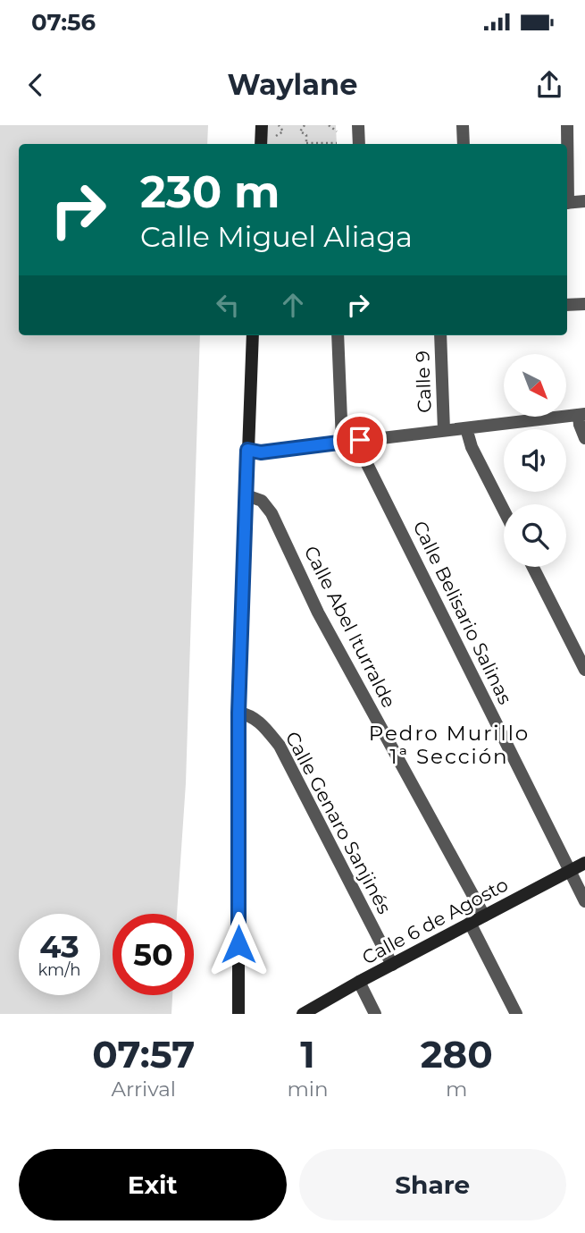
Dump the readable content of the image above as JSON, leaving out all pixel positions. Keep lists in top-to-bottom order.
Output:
{
  "streets": {
    "main road": ["Calle 6 de Agosto"],
    "street": [
      "Calle 9",
      "Calle Belisario Salinas",
      "Calle Abel Iturralde",
      "Calle Genaro Sanjinés"
    ]
  },
  "crossings": [
    ["Calle Belisario Salinas", "Calle 6 de Agosto"],
    ["Calle Abel Iturralde", "Calle 6 de Agosto"],
    ["Calle Genaro Sanjinés", "Calle 6 de Agosto"]
  ],
  "districts": ["Pedro Murillo 1ª Sección"],
  "north": "bottom right",
  "page": {
    "status": "07:56",
    "header": "Waylane",
    "turn": ["230 m", "Calle Miguel Aliaga"],
    "speed": "43 km/h",
    "limit": "50",
    "eta": [
      "07:57",
      "Arrival",
      "1",
      "min",
      "280",
      "m"
    ],
    "buttons": ["Exit", "Share"]
  }
}
